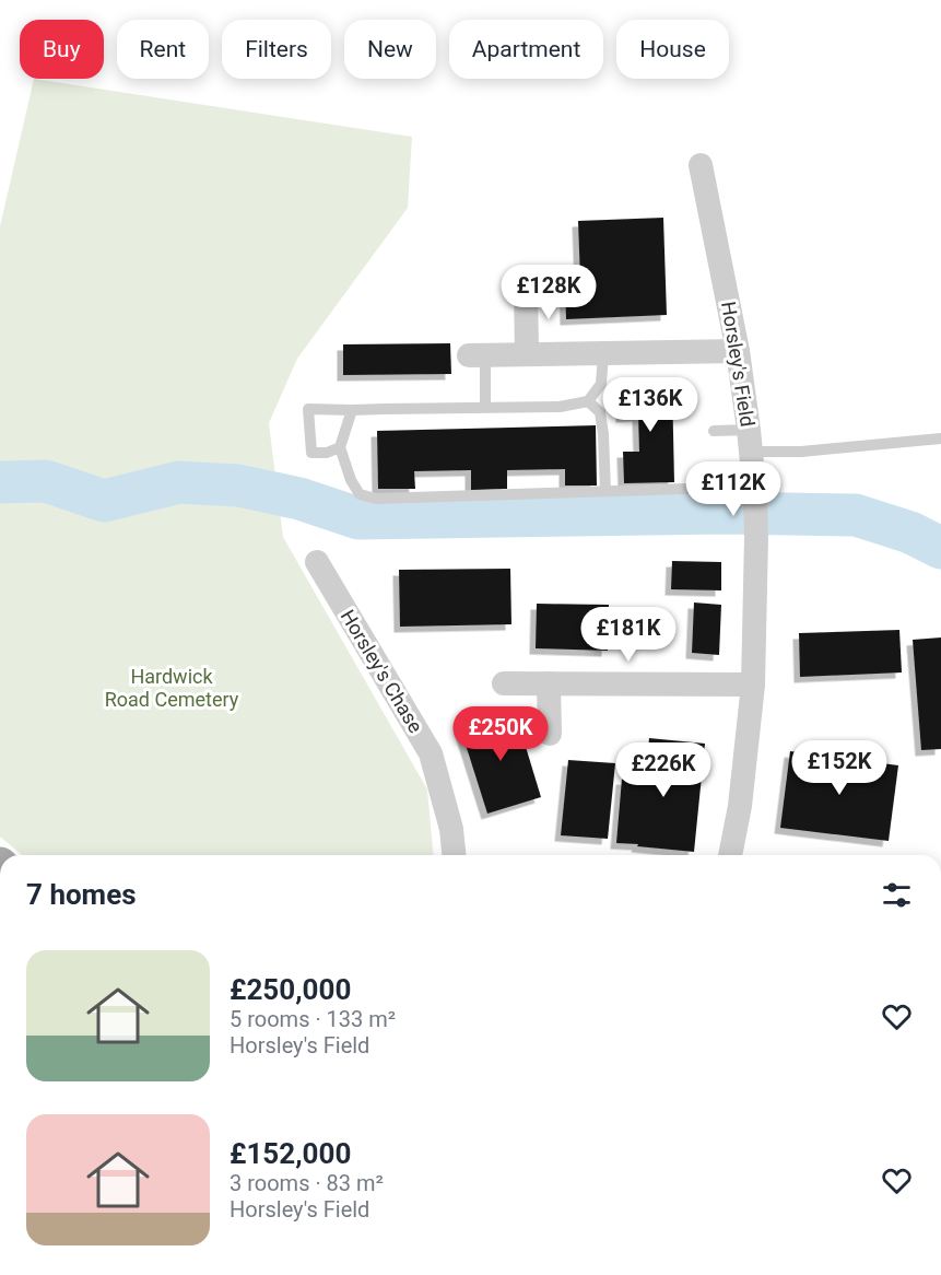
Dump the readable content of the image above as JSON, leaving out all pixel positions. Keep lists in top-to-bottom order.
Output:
{
  "streets": {
    "street": ["Horsley's Field", "Horsley's Chase"]
  },
  "parks": ["Hardwick Road Cemetery"],
  "page": {
    "chip": [
      "Buy",
      "Rent",
      "Filters",
      "New",
      "Apartment",
      "House"
    ],
    "price": [
      "£128K",
      "£136K",
      "£112K",
      "£181K",
      "£250K",
      "£152K",
      "£226K"
    ],
    "heading": "7 homes",
    "list": [
      {
        "name": "£250,000",
        "note": "5 rooms · 133 m² · Horsley's Field"
      },
      {
        "name": "£152,000",
        "note": "3 rooms · 83 m² · Horsley's Field"
      }
    ]
  }
}
